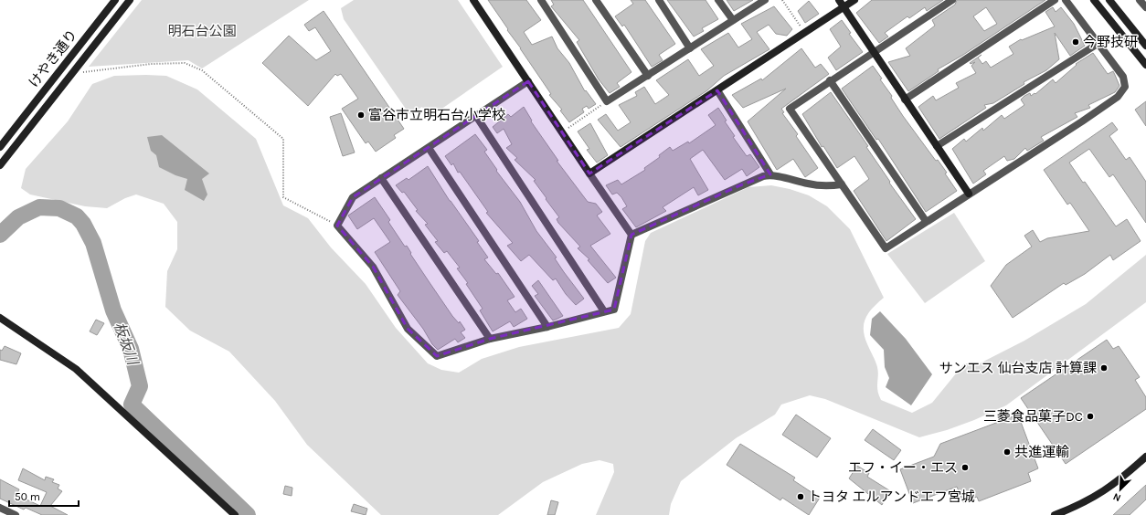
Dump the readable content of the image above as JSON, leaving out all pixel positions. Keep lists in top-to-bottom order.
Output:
{
  "streets": {
    "street": ["けやき通り"]
  },
  "water": ["板坂川"],
  "parks": ["明石台公園"],
  "places": [
    "今野技研",
    "富谷市立明石台小学校",
    "サンエス 仙台支店 計算課",
    "三菱食品菓子DC",
    "共進運輸",
    "エフ・イー・エス",
    "トヨタ エルアンドエフ宮城"
  ],
  "scale_bar": "50 m",
  "north": "bottom left"
}
